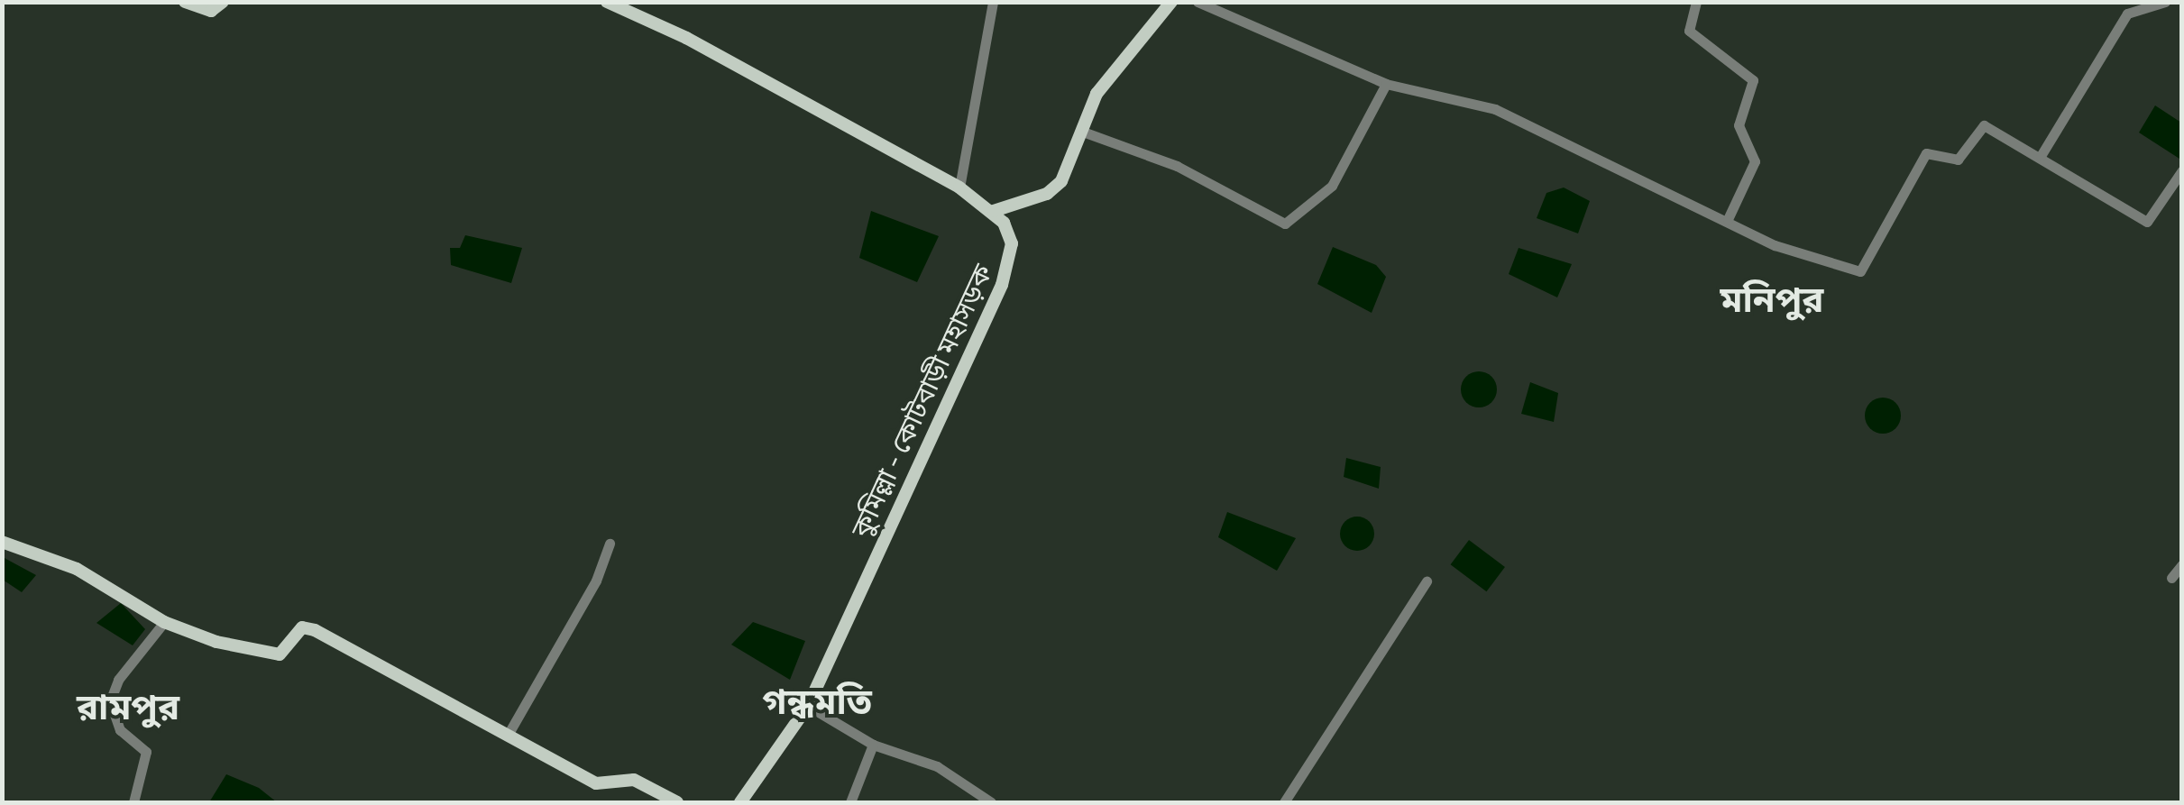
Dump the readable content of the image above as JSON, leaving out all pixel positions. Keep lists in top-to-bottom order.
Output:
{
  "streets": {
    "main road": ["কুমিল্লা - কোটবাড়ী মহাসড়ক"]
  },
  "districts": ["মনিপুর", "গন্ধমতি", "রামপুর"]
}
